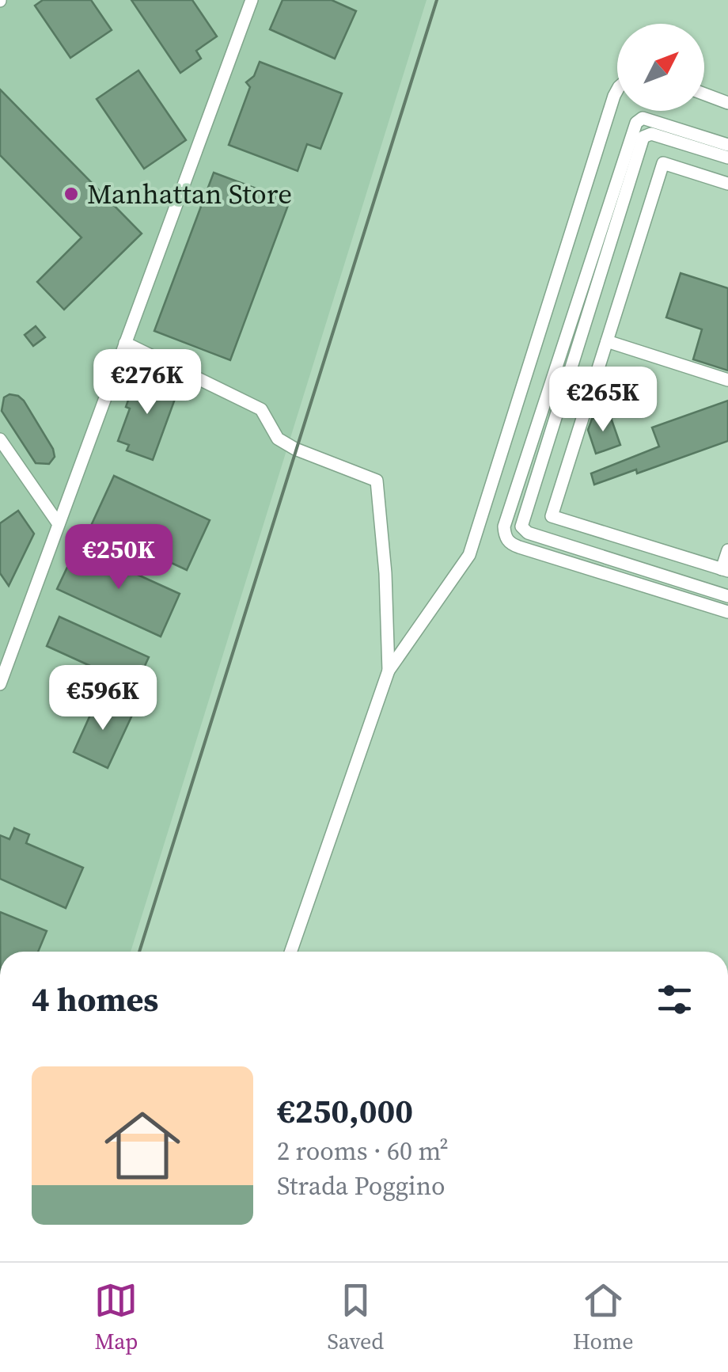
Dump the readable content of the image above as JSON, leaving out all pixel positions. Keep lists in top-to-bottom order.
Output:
{
  "places": ["Manhattan Store"],
  "north": "top right",
  "page": {
    "price": [
      "€276K",
      "€265K",
      "€250K",
      "€596K"
    ],
    "heading": "4 homes",
    "list": [
      {
        "name": "€250,000",
        "note": "2 rooms · 60 m² · Strada Poggino"
      }
    ],
    "tabs": ["Map", "Saved", "Home"]
  }
}
